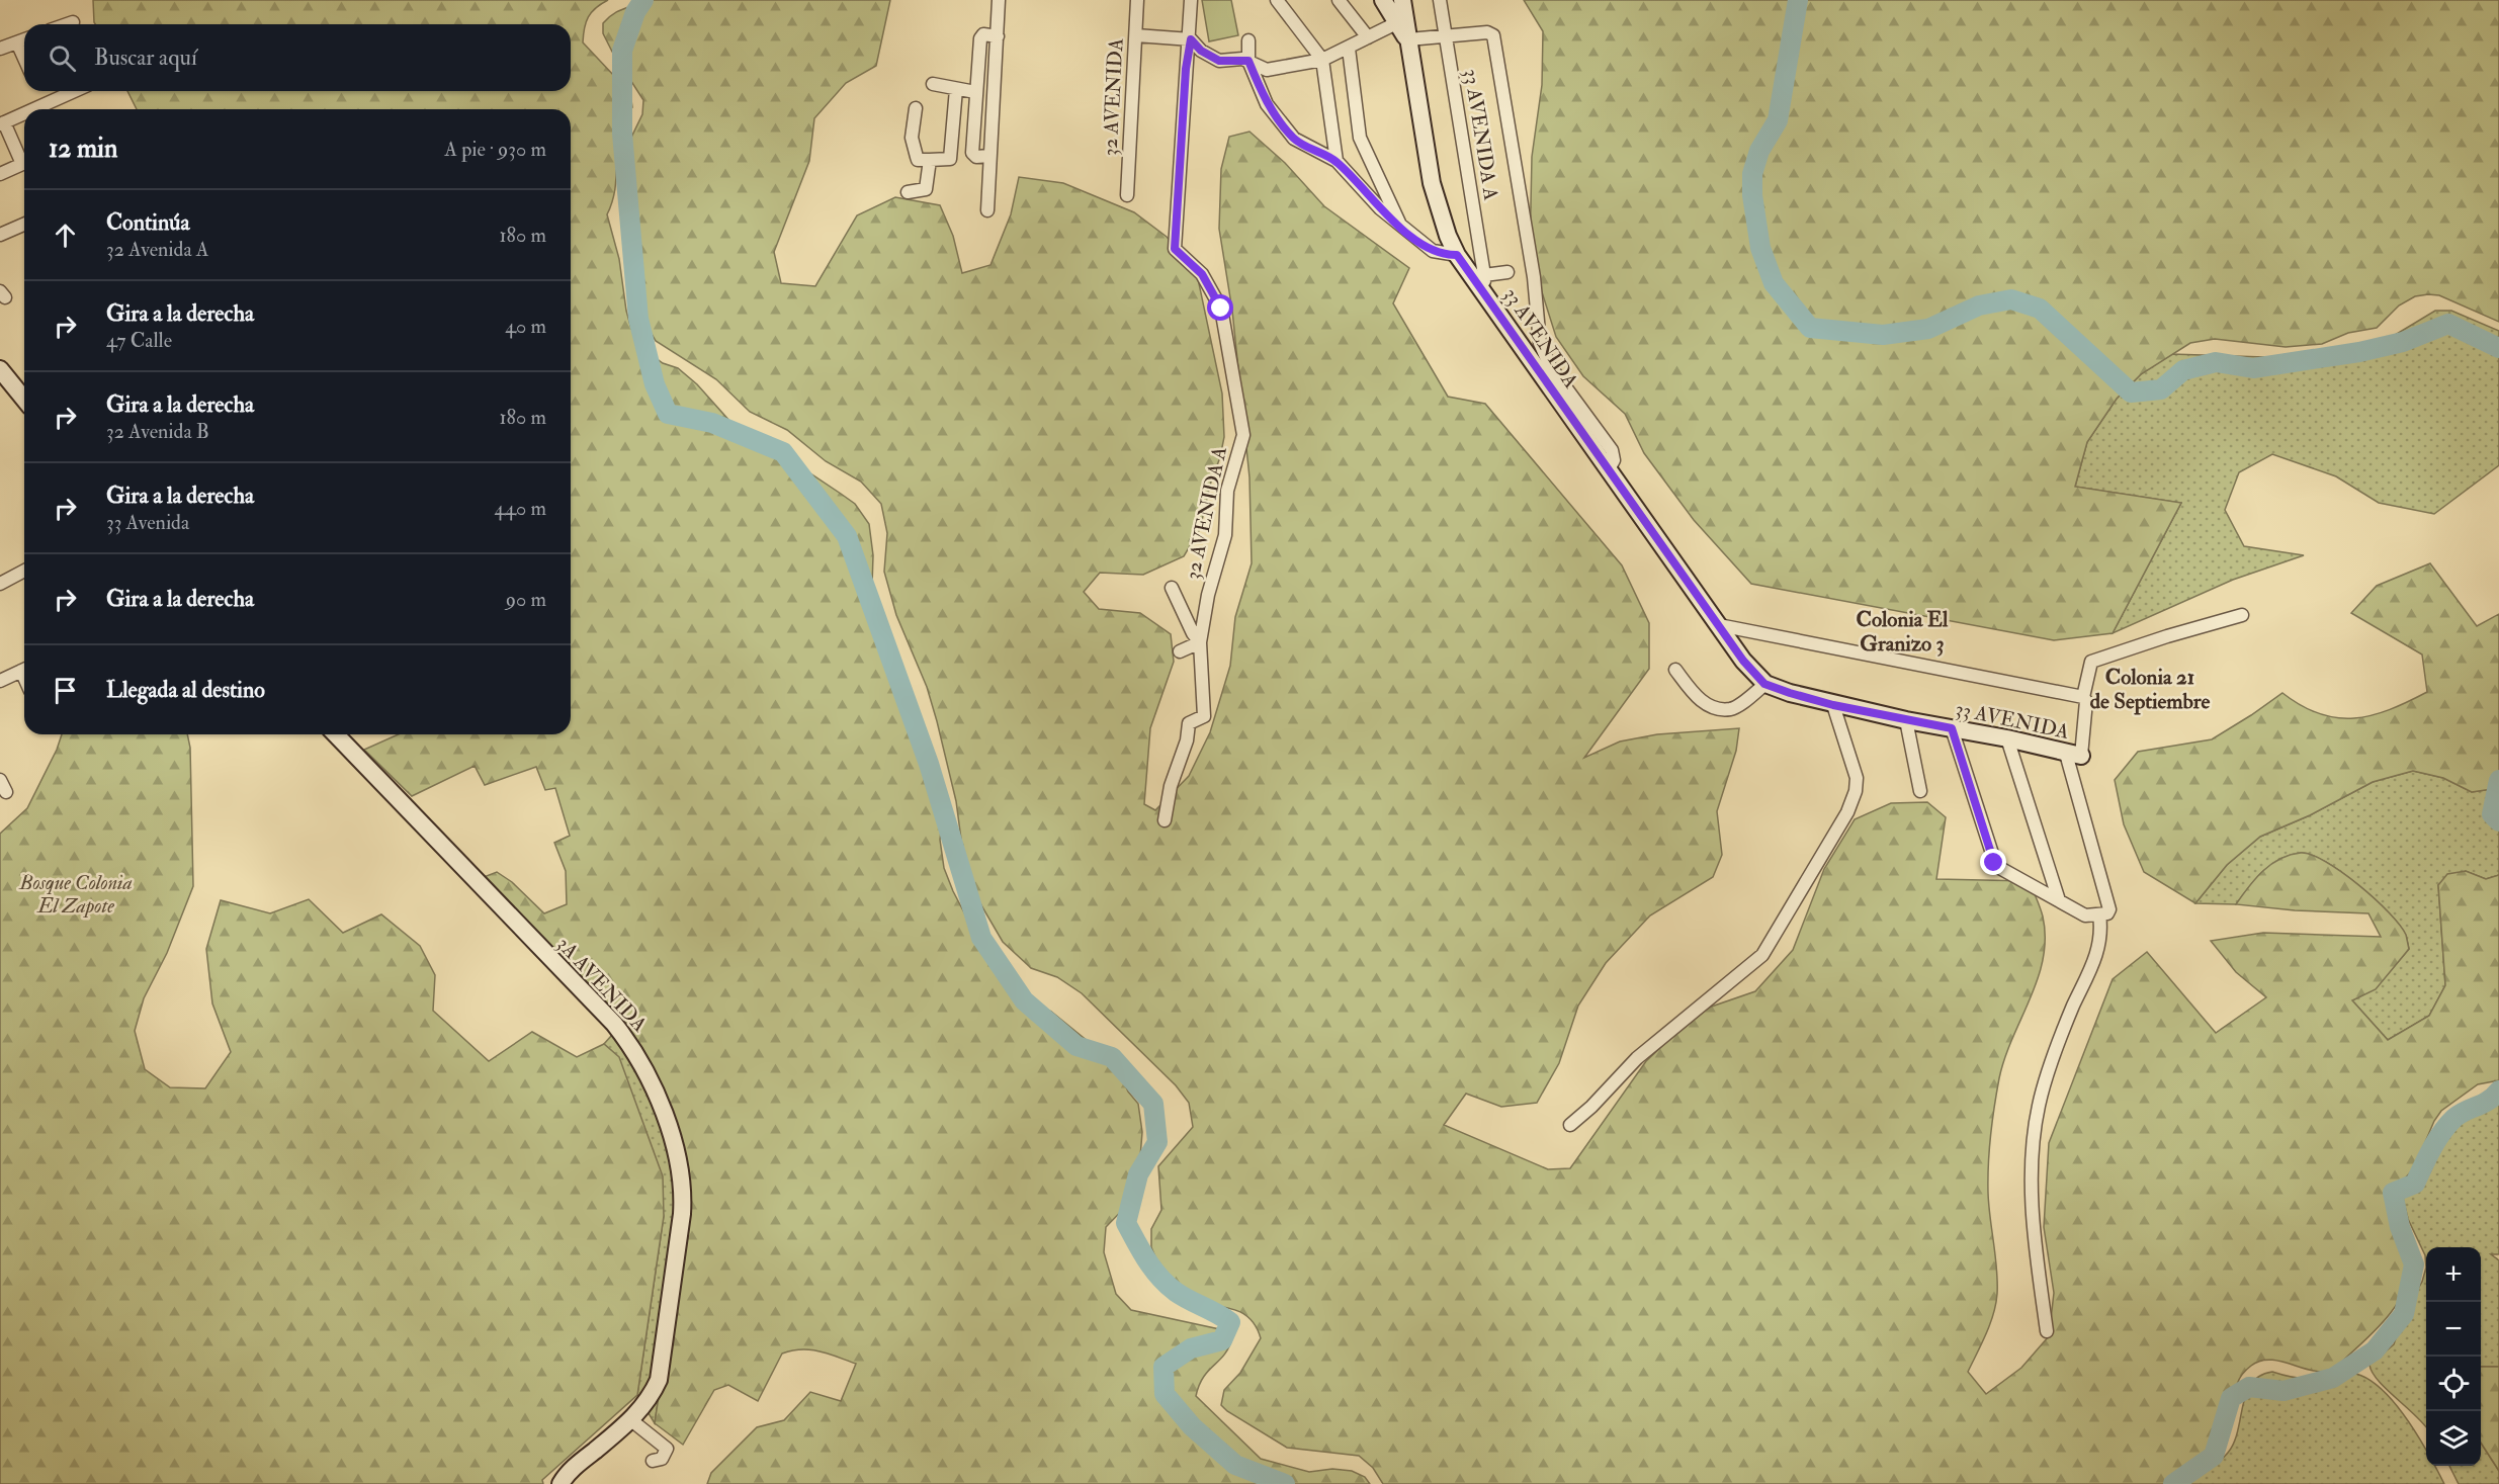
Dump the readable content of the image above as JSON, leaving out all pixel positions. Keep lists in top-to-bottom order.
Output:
{
  "streets": {
    "street": [
      "32 AVENIDA",
      "33 AVENIDA A",
      "33 AVENIDA",
      "32 AVENIDA A",
      "3A AVENIDA"
    ]
  },
  "crossings": [
    ["33 AVENIDA A", "33 AVENIDA"]
  ],
  "districts": ["Colonia El Granizo 3", "Colonia 21 de Septiembre"],
  "parks": ["Bosque Colonia El Zapote"],
  "page": {
    "search": "Buscar aquí",
    "heading": ["12 min", "A pie · 930 m"],
    "list": [
      ["Continúa", "32 Avenida A", "180 m"],
      ["Gira a la derecha", "47 Calle", "40 m"],
      ["Gira a la derecha", "32 Avenida B", "180 m"],
      ["Gira a la derecha", "33 Avenida", "440 m"],
      ["Gira a la derecha", "90 m"],
      "Llegada al destino"
    ],
    "map_buttons": ["+", "−"]
  }
}
